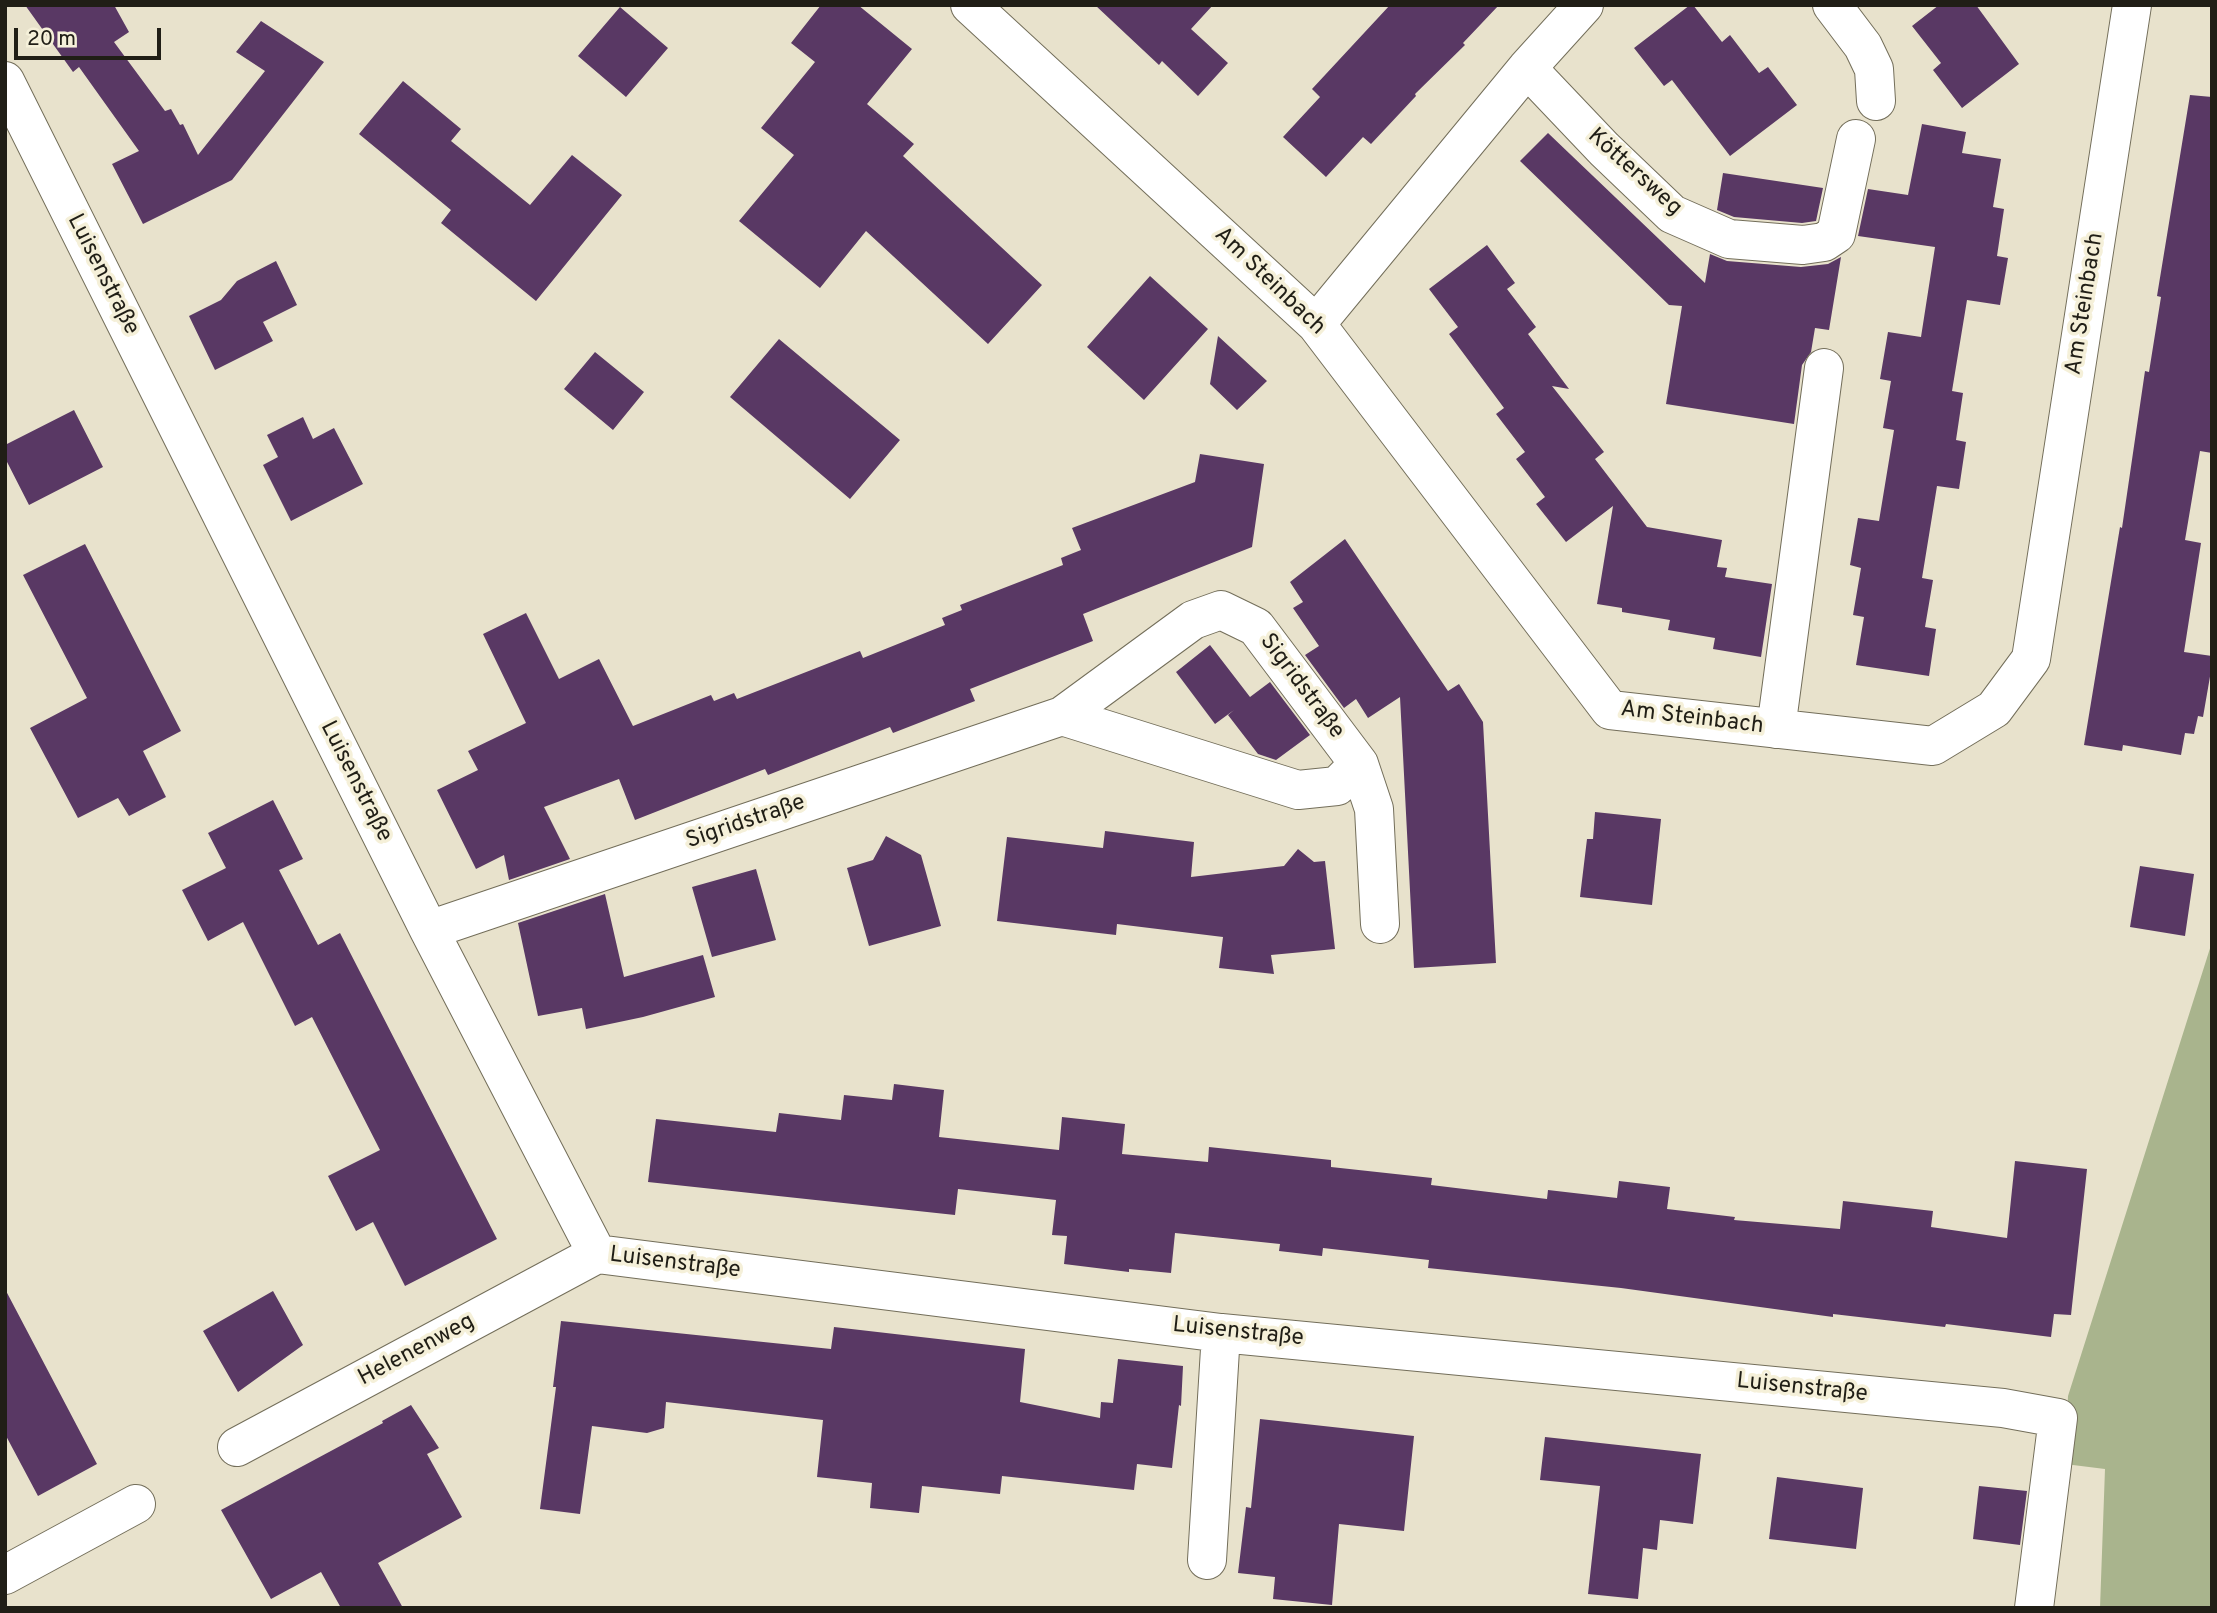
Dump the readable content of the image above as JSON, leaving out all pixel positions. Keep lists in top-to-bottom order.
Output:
{
  "streets": {
    "street": [
      "Köttersweg",
      "Luisenstraße",
      "Am Steinbach",
      "Sigridstraße",
      "Helenenweg"
    ]
  },
  "crossings": [
    ["Luisenstraße", "Sigridstraße"],
    ["Luisenstraße", "Helenenweg"]
  ],
  "scale_bar": "20 m"
}
